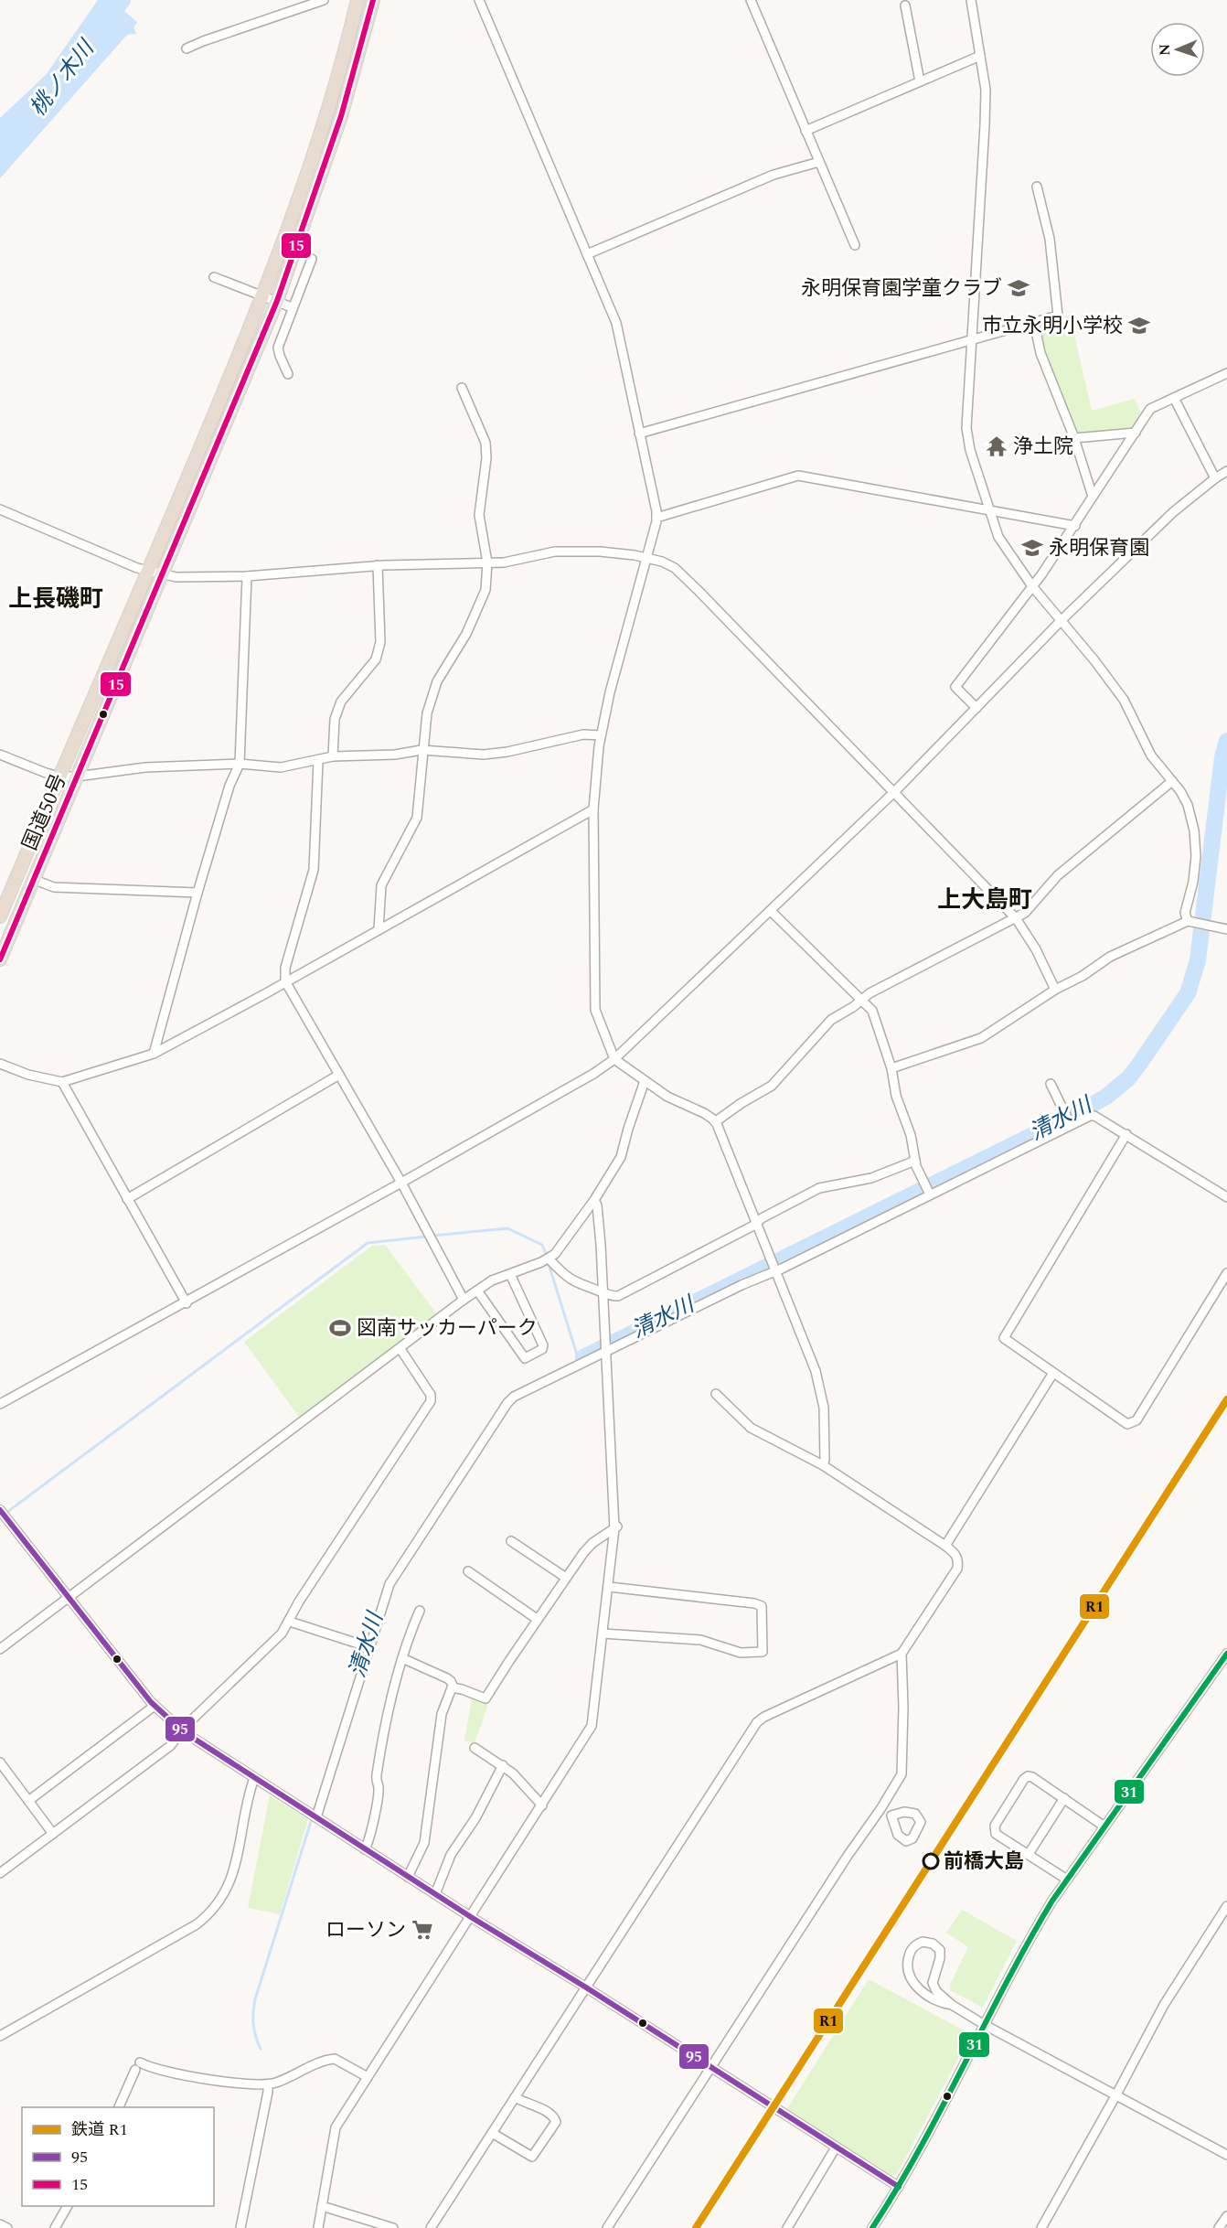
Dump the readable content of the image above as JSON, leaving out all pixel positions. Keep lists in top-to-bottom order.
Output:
{
  "streets": {
    "highway": ["国道50号"]
  },
  "districts": ["上長磯町", "上大島町"],
  "water": ["桃ノ木川", "清水川"],
  "places": {
    "school or university": ["永明保育園学童クラブ", "市立永明小学校", "永明保育園"],
    "temple": ["浄土院"],
    "sports": ["図南サッカーパーク"],
    "other": ["前橋大島"],
    "supermarket": ["ローソン"]
  },
  "lines": [
    "transit line 15",
    "rail line R1",
    "transit line 95",
    "transit line 31"
  ],
  "legend": ["鉄道 R1", "95", "15"],
  "north": "left"
}
